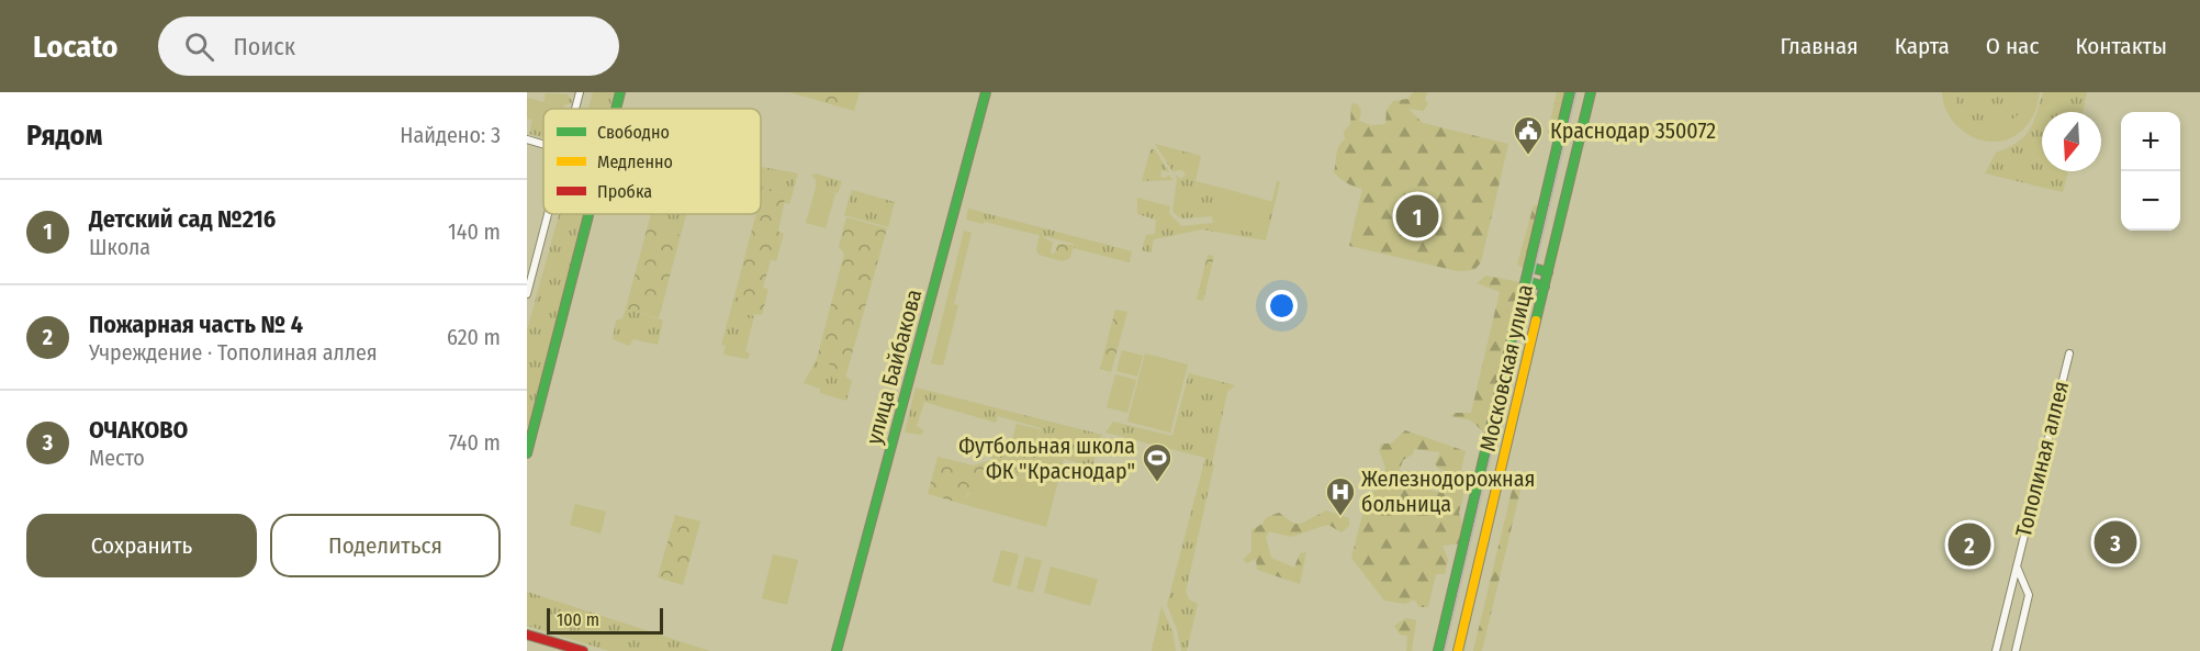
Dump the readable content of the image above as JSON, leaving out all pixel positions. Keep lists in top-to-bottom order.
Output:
{
  "streets": {
    "street": ["улица Байбакова", "Московская улица", "Тополиная аллея"]
  },
  "places": {
    "public building": ["Краснодар 350072"],
    "sports": ["Футбольная школа ФК \"Краснодар\""],
    "hospital": ["Железнодорожная больница"]
  },
  "legend": ["Свободно", "Медленно", "Пробка"],
  "scale_bar": "100 m",
  "north": "bottom",
  "page": {
    "header": "Locato",
    "search": "Поиск",
    "nav": [
      "Главная",
      "Карта",
      "О нас",
      "Контакты"
    ],
    "heading": ["Рядом", "Найдено: 3"],
    "map_buttons": ["+", "−"],
    "list": [
      {
        "mark": "1",
        "name": "Детский сад №216",
        "note": "Школа",
        "value": "140 m"
      },
      {
        "mark": "2",
        "name": "Пожарная часть № 4",
        "note": "Учреждение · Тополиная аллея",
        "value": "620 m"
      },
      {
        "mark": "3",
        "name": "ОЧАКОВО",
        "note": "Место",
        "value": "740 m"
      }
    ],
    "pins": ["1", "3", "2"],
    "buttons": ["Сохранить", "Поделиться"],
    "scale": "100 m"
  }
}
